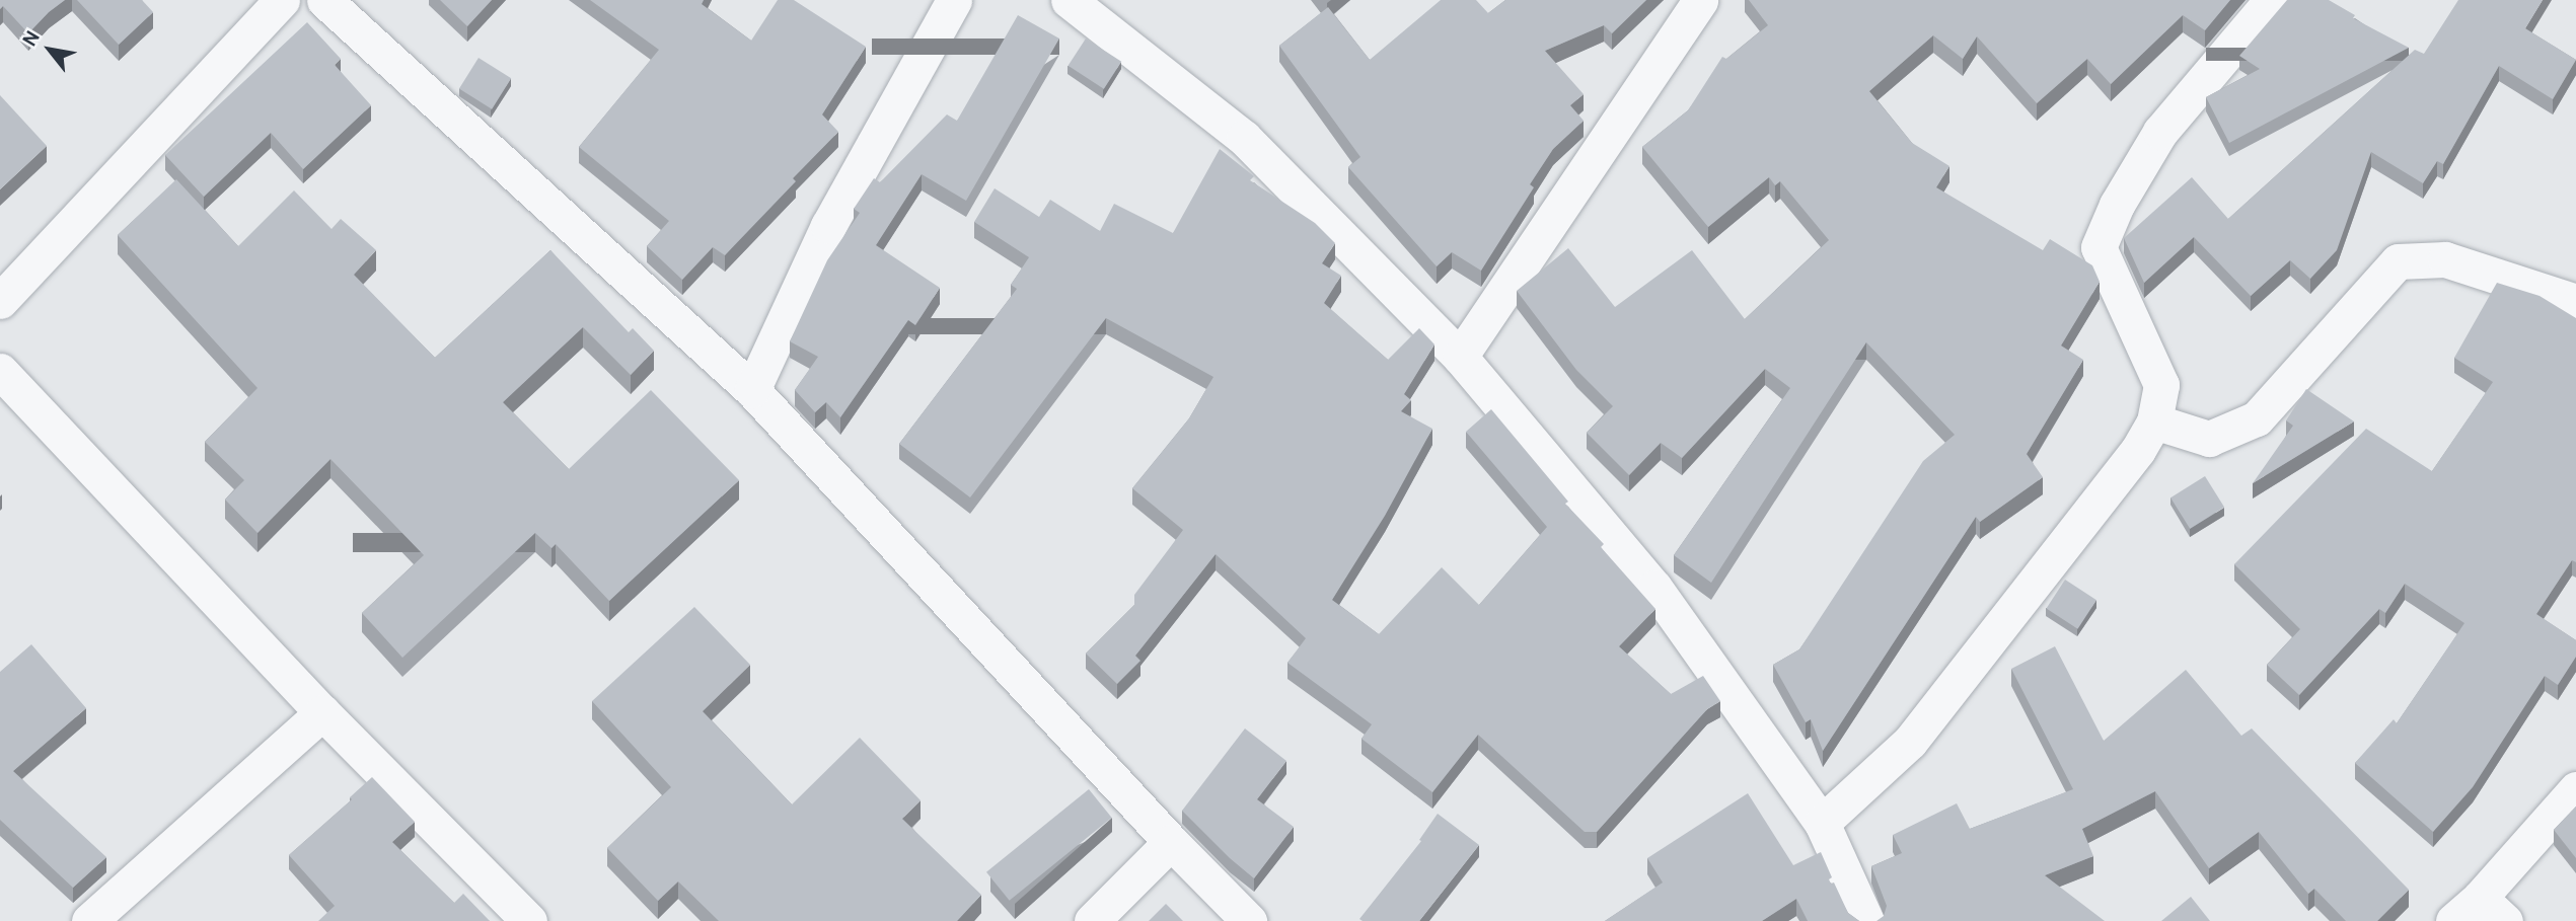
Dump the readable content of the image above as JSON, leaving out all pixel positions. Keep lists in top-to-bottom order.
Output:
{
  "north": "top left"
}
